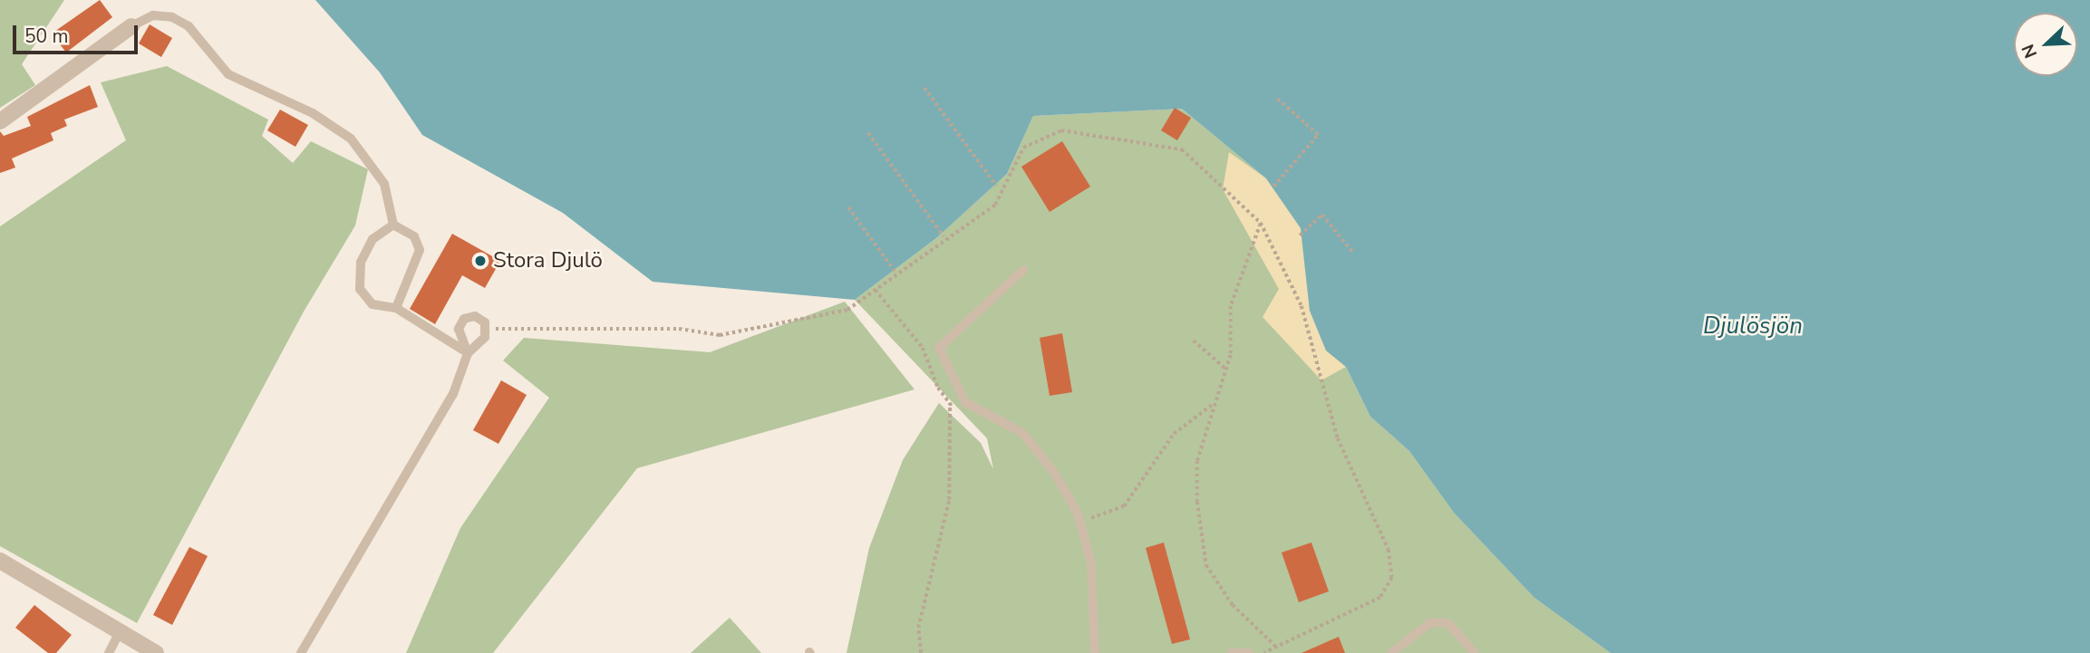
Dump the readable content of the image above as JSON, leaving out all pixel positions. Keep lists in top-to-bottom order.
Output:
{
  "water": ["Djulösjön"],
  "places": ["Stora Djulö"],
  "scale_bar": "50 m",
  "north": "bottom left"
}
